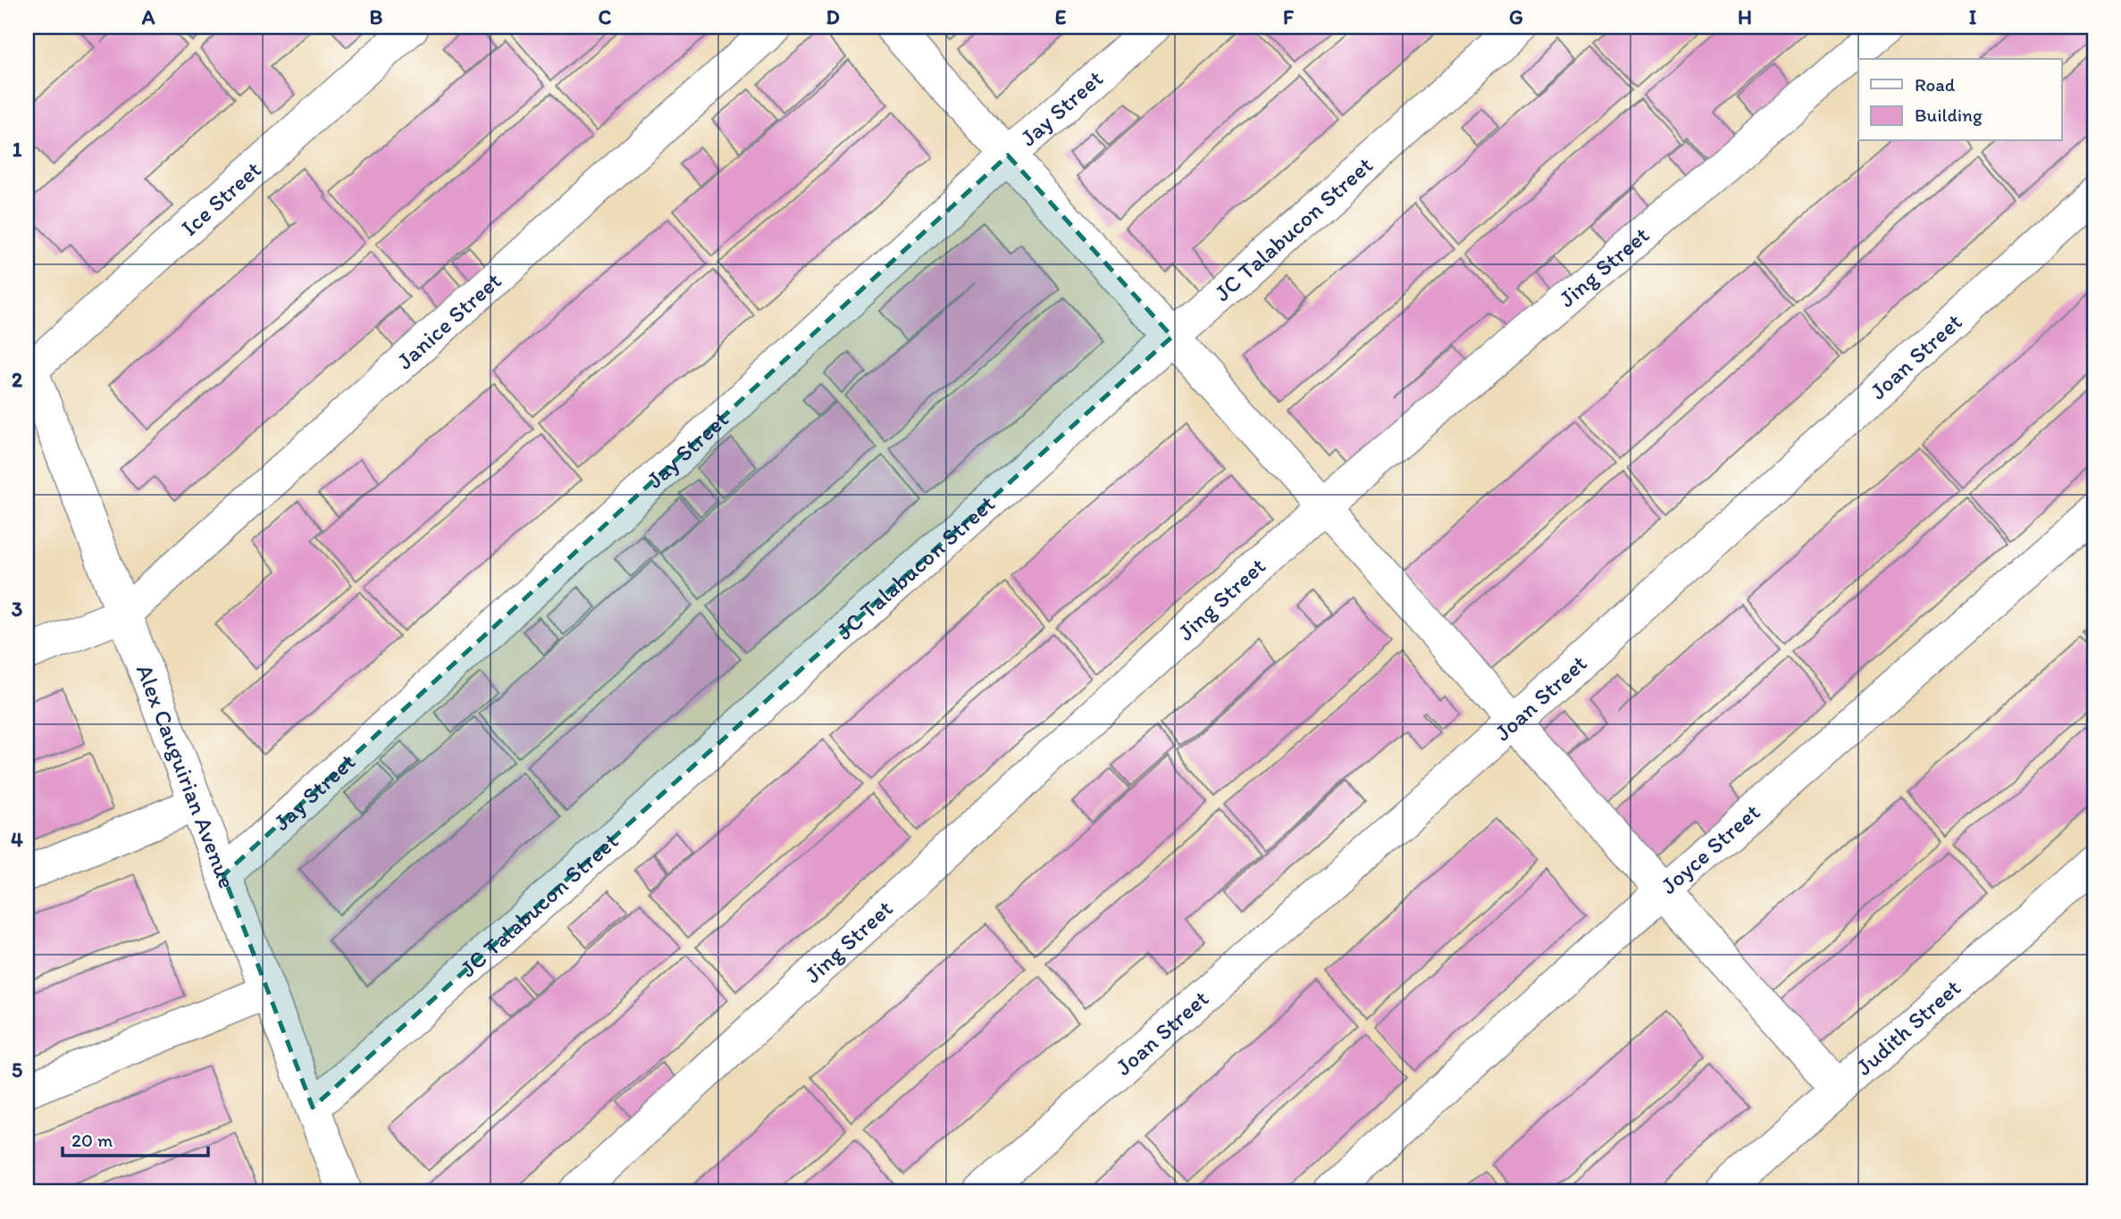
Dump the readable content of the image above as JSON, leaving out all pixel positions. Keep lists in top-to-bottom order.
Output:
{
  "streets": {
    "street": [
      "Jay Street",
      "Ice Street",
      "JC Talabucon Street",
      "Jing Street",
      "Janice Street",
      "Joan Street",
      "Alex Cauguirian Avenue",
      "Joyce Street",
      "Judith Street"
    ]
  },
  "crossings": [
    ["Jay Street", "Alex Cauguirian Avenue"],
    ["Ice Street", "Alex Cauguirian Avenue"],
    ["JC Talabucon Street", "Alex Cauguirian Avenue"],
    ["Janice Street", "Alex Cauguirian Avenue"]
  ],
  "legend": ["Road", "Building"],
  "scale_bar": "20 m",
  "grid": {
    "columns": [
      "A",
      "B",
      "C",
      "D",
      "E",
      "F",
      "G",
      "H",
      "I"
    ],
    "rows": [
      "1",
      "2",
      "3",
      "4",
      "5"
    ]
  }
}
